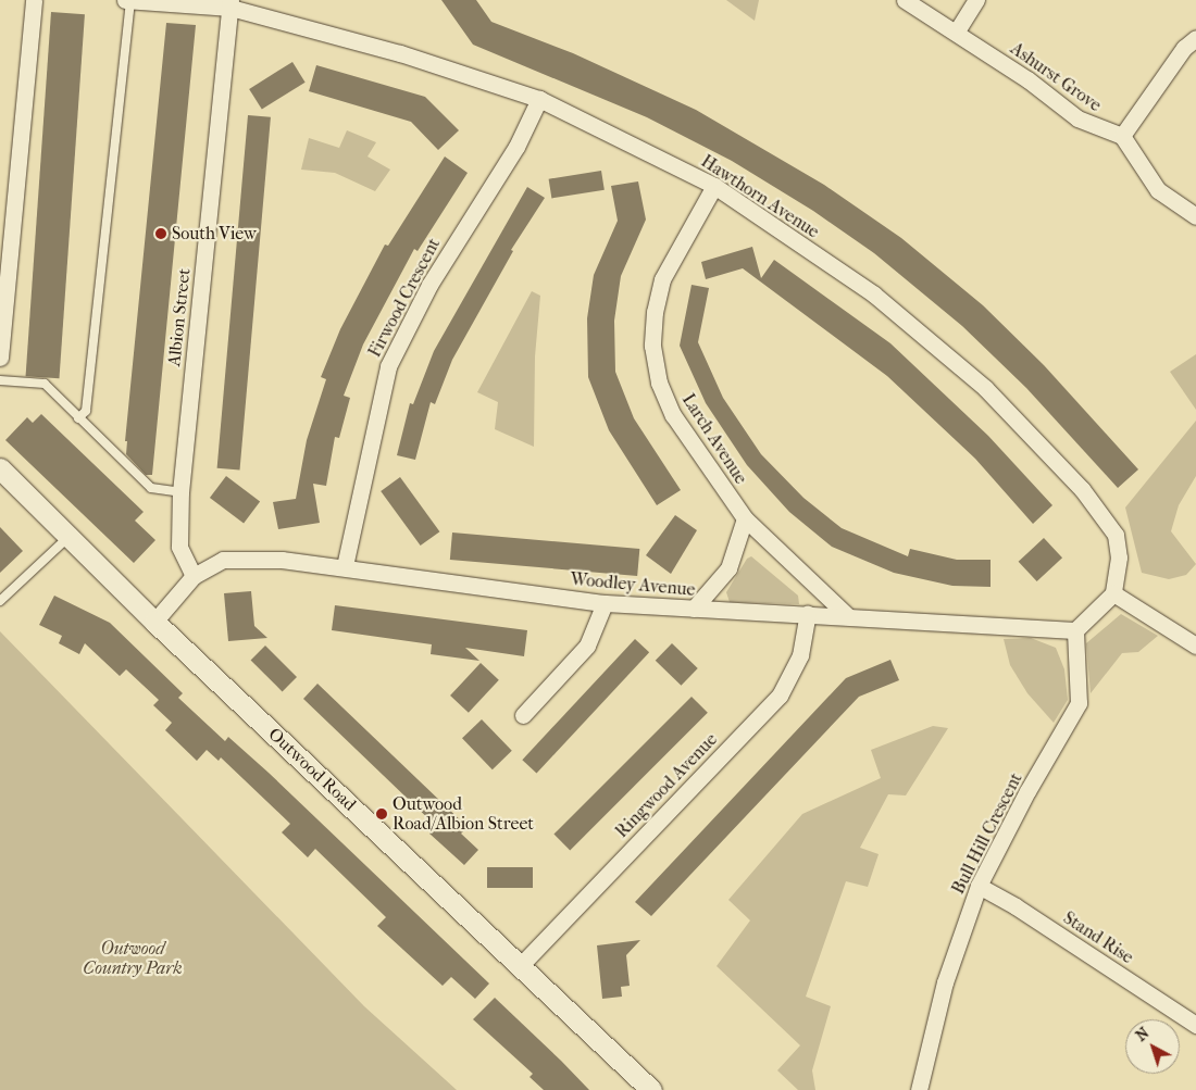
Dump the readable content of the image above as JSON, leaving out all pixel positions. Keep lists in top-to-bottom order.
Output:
{
  "streets": {
    "street": [
      "Ashurst Grove",
      "Hawthorn Avenue",
      "Firwood Crescent",
      "Albion Street",
      "Larch Avenue",
      "Woodley Avenue",
      "Outwood Road",
      "Ringwood Avenue",
      "Bull Hill Crescent",
      "Stand Rise"
    ]
  },
  "crossings": [
    ["Hawthorn Avenue", "Firwood Crescent"],
    ["Hawthorn Avenue", "Albion Street"],
    ["Hawthorn Avenue", "Larch Avenue"],
    ["Firwood Crescent", "Woodley Avenue"],
    ["Albion Street", "Woodley Avenue"],
    ["Larch Avenue", "Woodley Avenue"],
    ["Woodley Avenue", "Ringwood Avenue"],
    ["Woodley Avenue", "Bull Hill Crescent"],
    ["Outwood Road", "Ringwood Avenue"],
    ["Bull Hill Crescent", "Stand Rise"]
  ],
  "parks": ["Outwood Country Park"],
  "places": ["South View", "Outwood Road/Albion Street"],
  "north": "top left"
}
